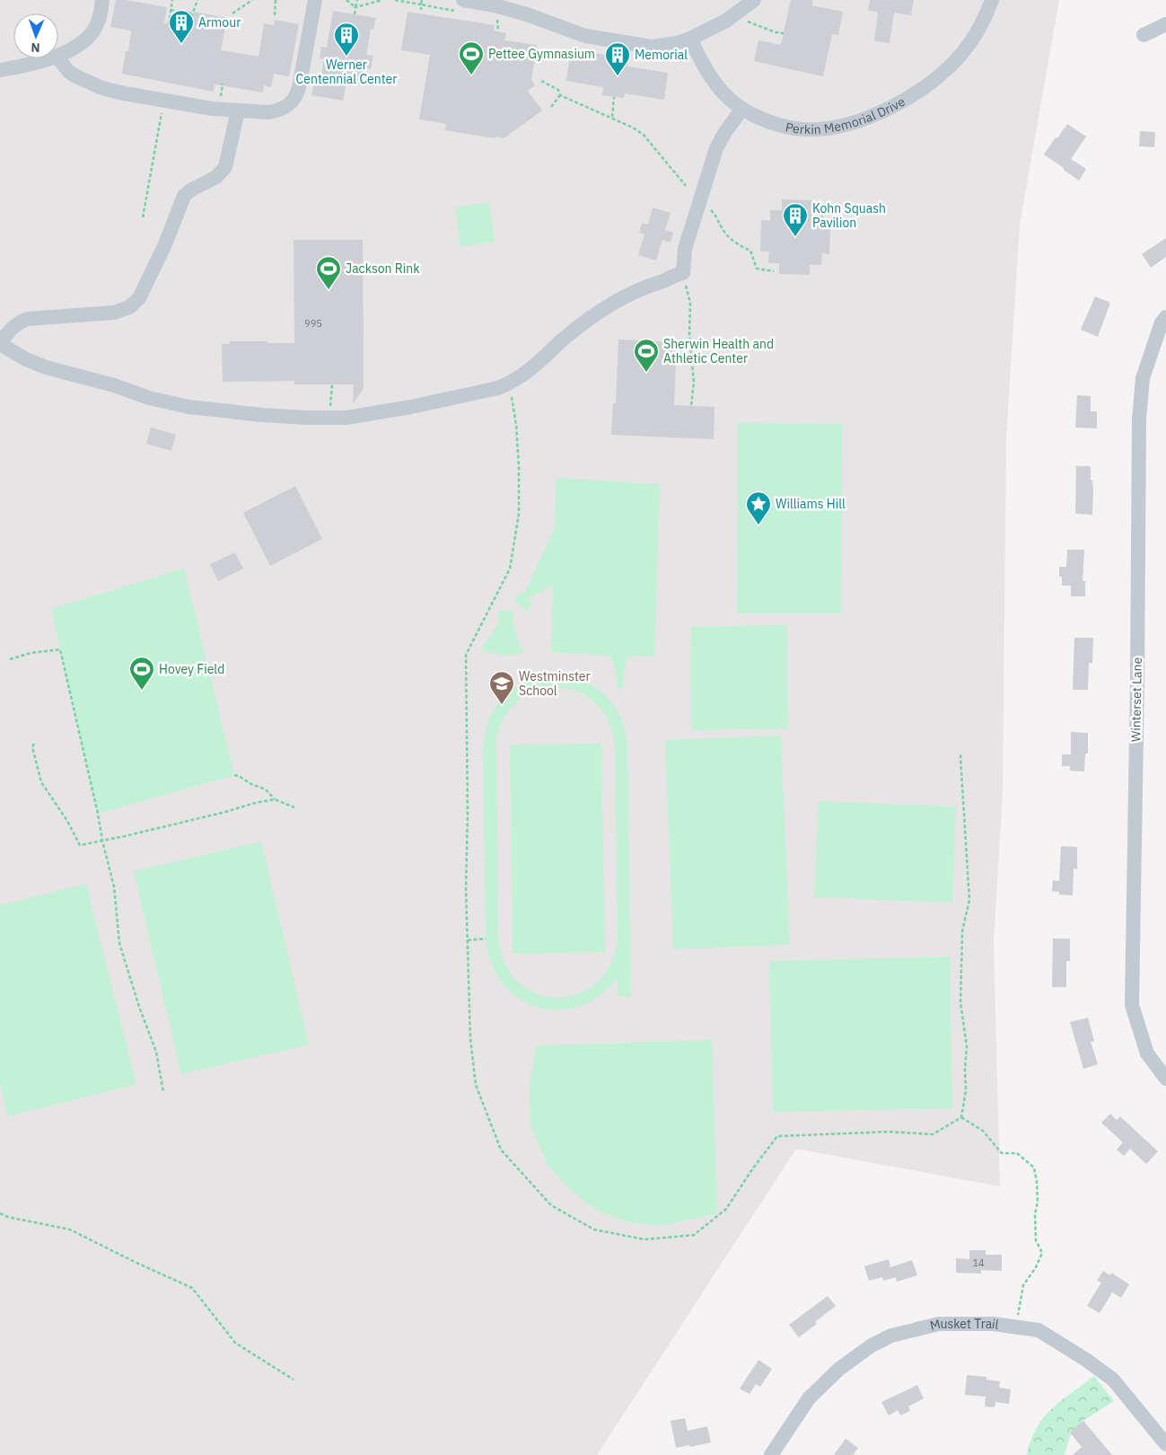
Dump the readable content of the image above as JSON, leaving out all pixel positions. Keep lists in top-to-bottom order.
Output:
{
  "streets": {
    "street": ["Perkin Memorial Drive", "Winterset Lane", "Musket Trail"]
  },
  "places": {
    "building": [
      "Armour",
      "Werner Centennial Center",
      "Memorial",
      "Kohn Squash Pavilion"
    ],
    "sports": [
      "Pettee Gymnasium",
      "Jackson Rink",
      "Sherwin Health and Athletic Center",
      "Hovey Field"
    ],
    "place": ["Williams Hill"],
    "school or university": ["Westminster School"]
  },
  "house_numbers": ["995", "14"],
  "north": "bottom"
}
